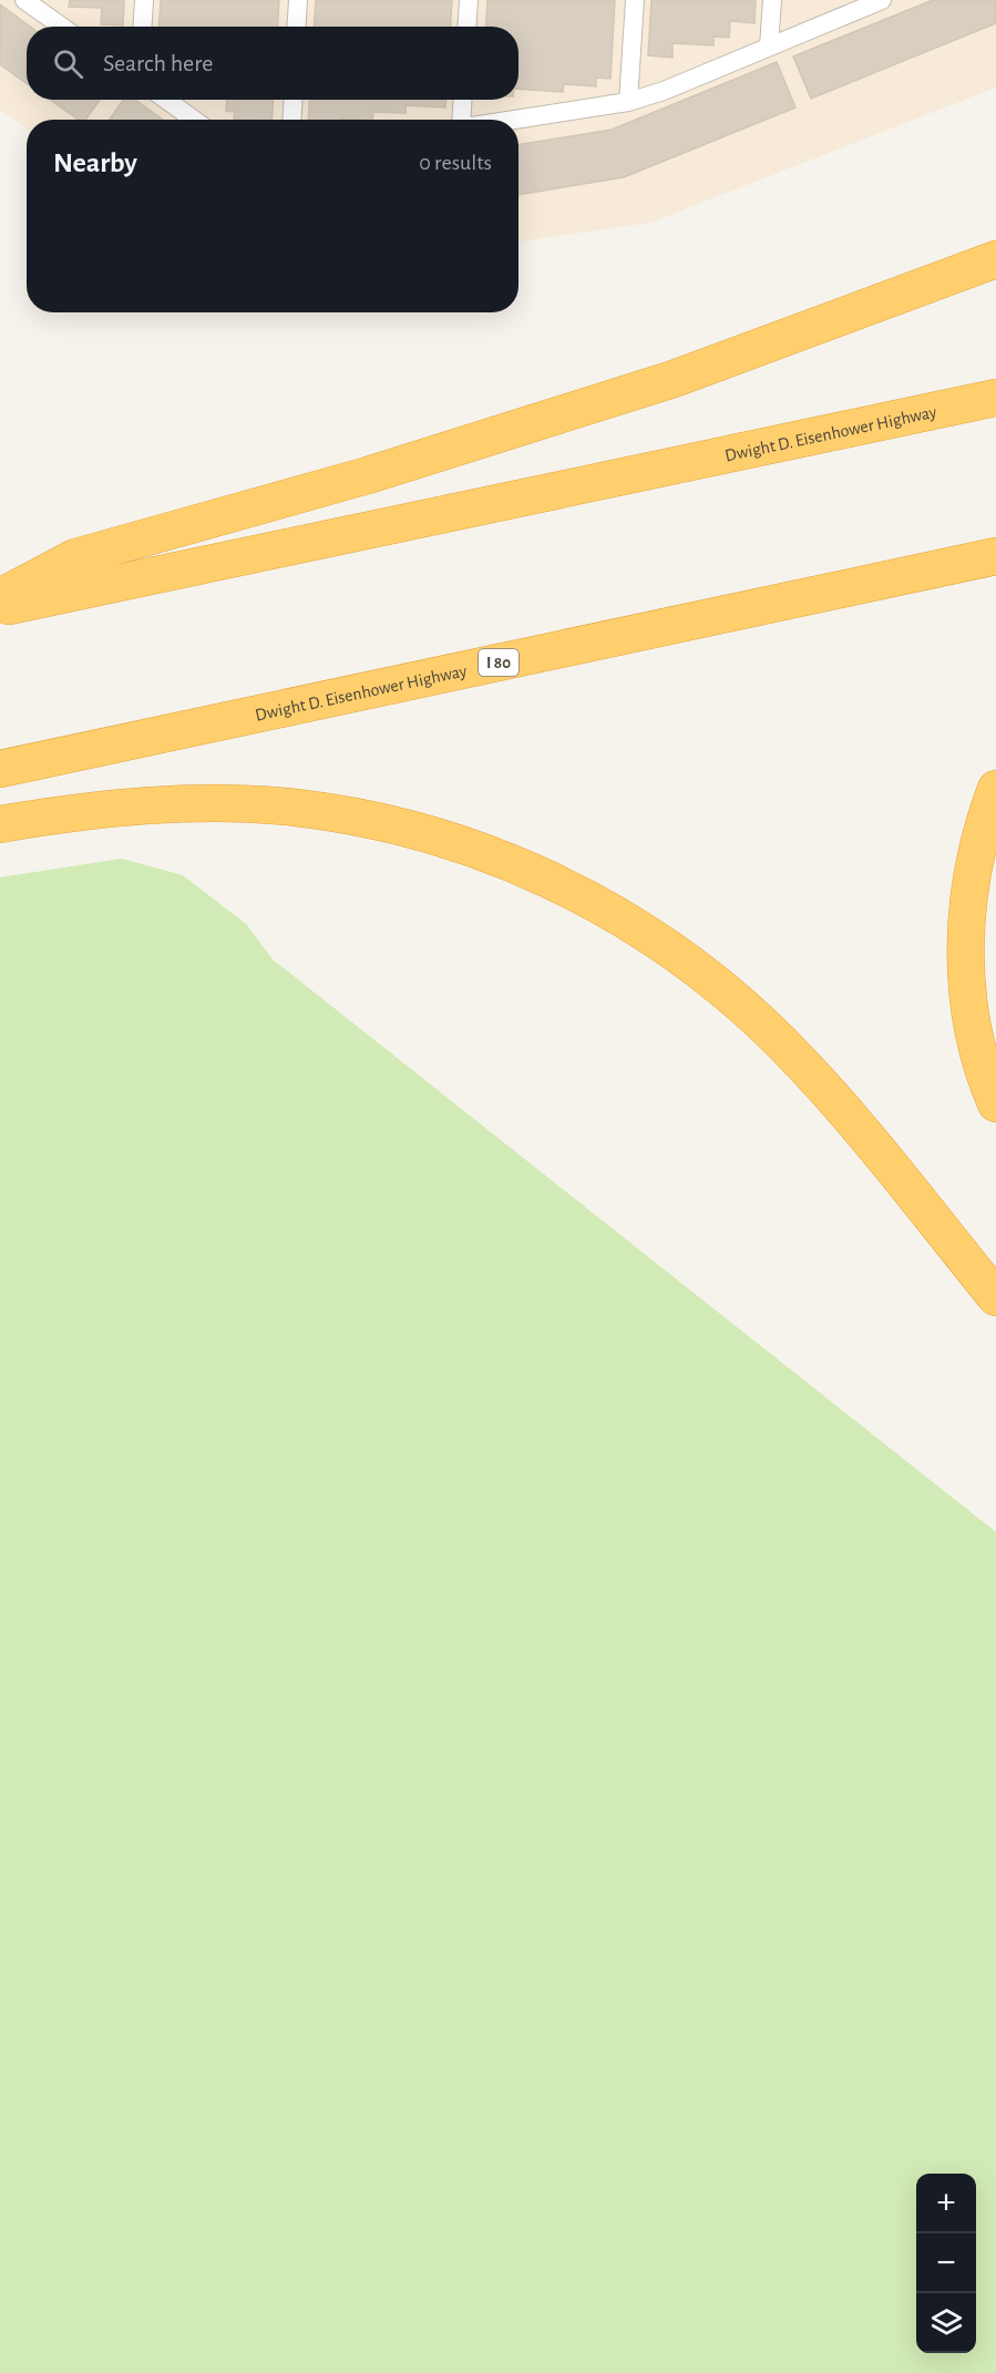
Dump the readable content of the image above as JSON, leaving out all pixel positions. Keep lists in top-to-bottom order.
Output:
{
  "streets": {
    "highway": ["Dwight D. Eisenhower Highway", "I 80"]
  },
  "page": {
    "search": "Search here",
    "heading": ["Nearby", "0 results"],
    "map_buttons": ["+", "−"]
  }
}
